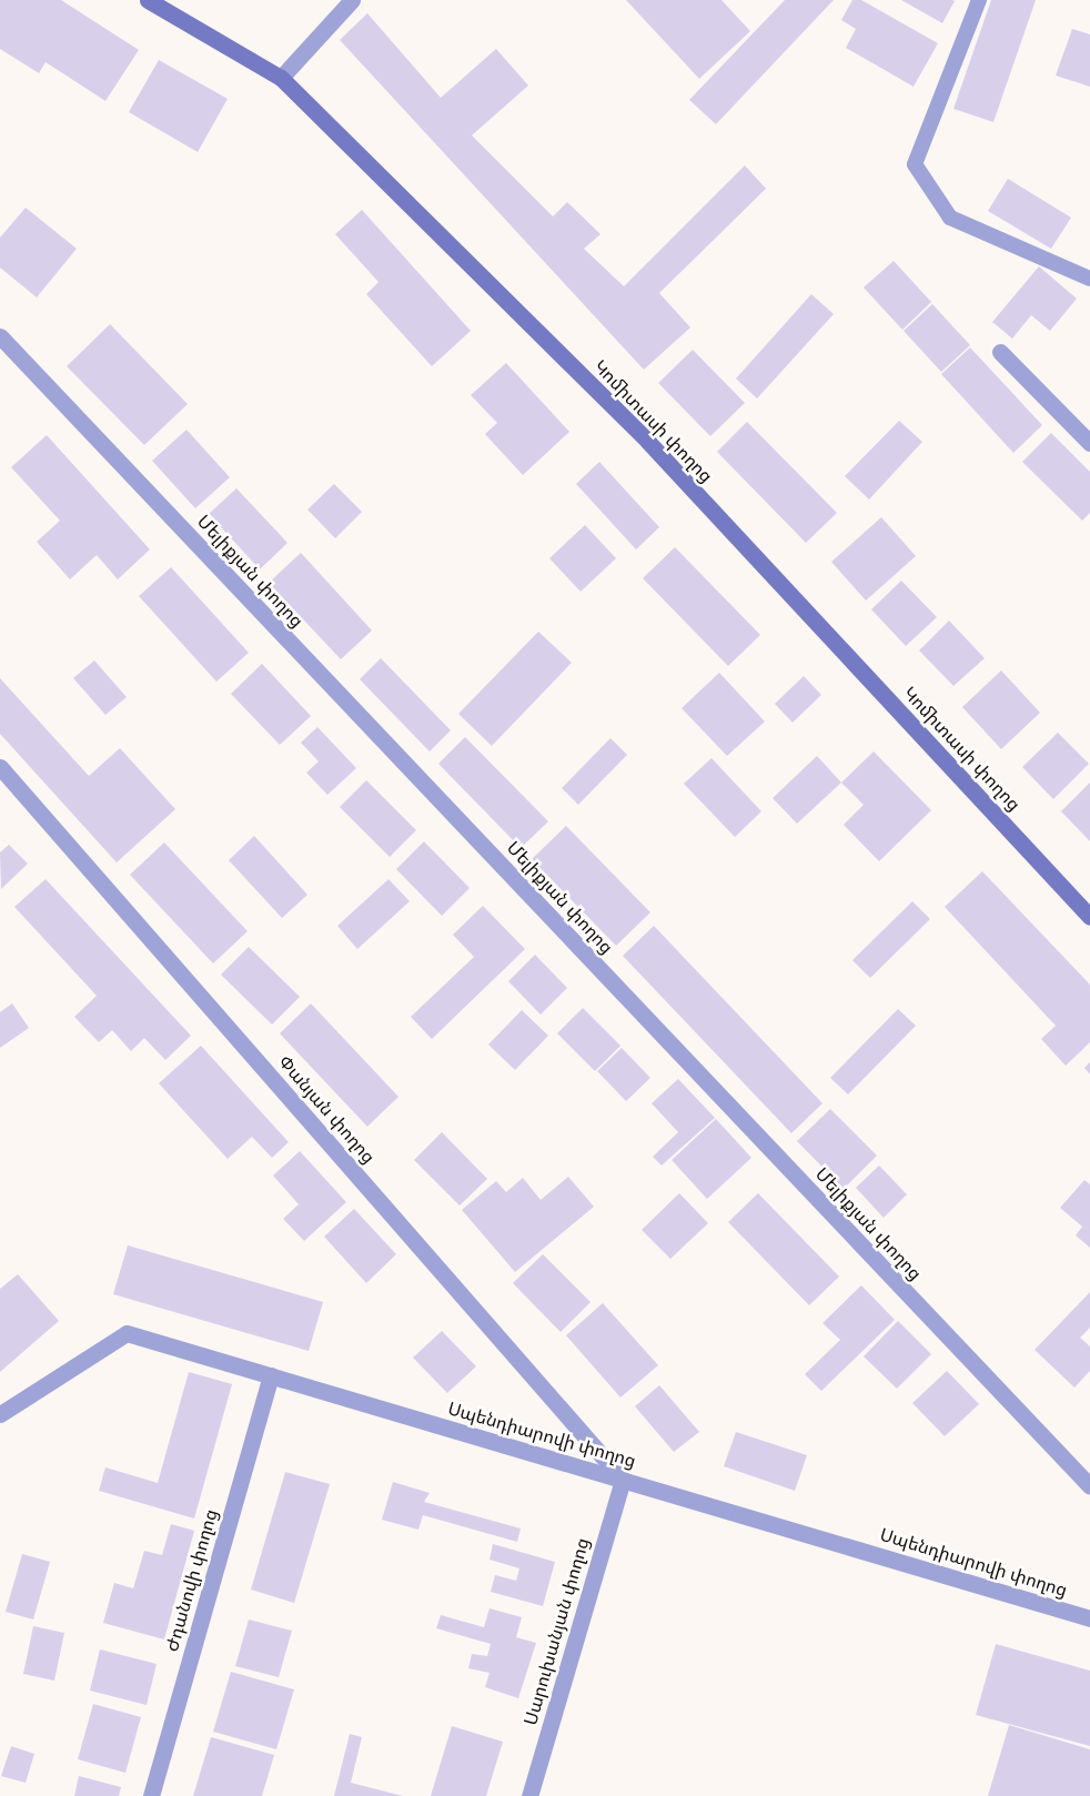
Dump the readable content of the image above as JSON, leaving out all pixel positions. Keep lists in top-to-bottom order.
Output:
{
  "streets": {
    "main road": ["Կոմիտասի փողոց"],
    "street": [
      "Մելիքյան փողոց",
      "Փանյան փողոց",
      "Սպենդիարովի փողոց",
      "Ժդանովի փողոց",
      "Սարուխանյան փողոց"
    ]
  },
  "crossings": [
    ["Փանյան փողոց", "Սպենդիարովի փողոց"],
    ["Փանյան փողոց", "Սարուխանյան փողոց"],
    ["Սպենդիարովի փողոց", "Ժդանովի փողոց"],
    ["Սպենդիարովի փողոց", "Սարուխանյան փողոց"]
  ]
}
